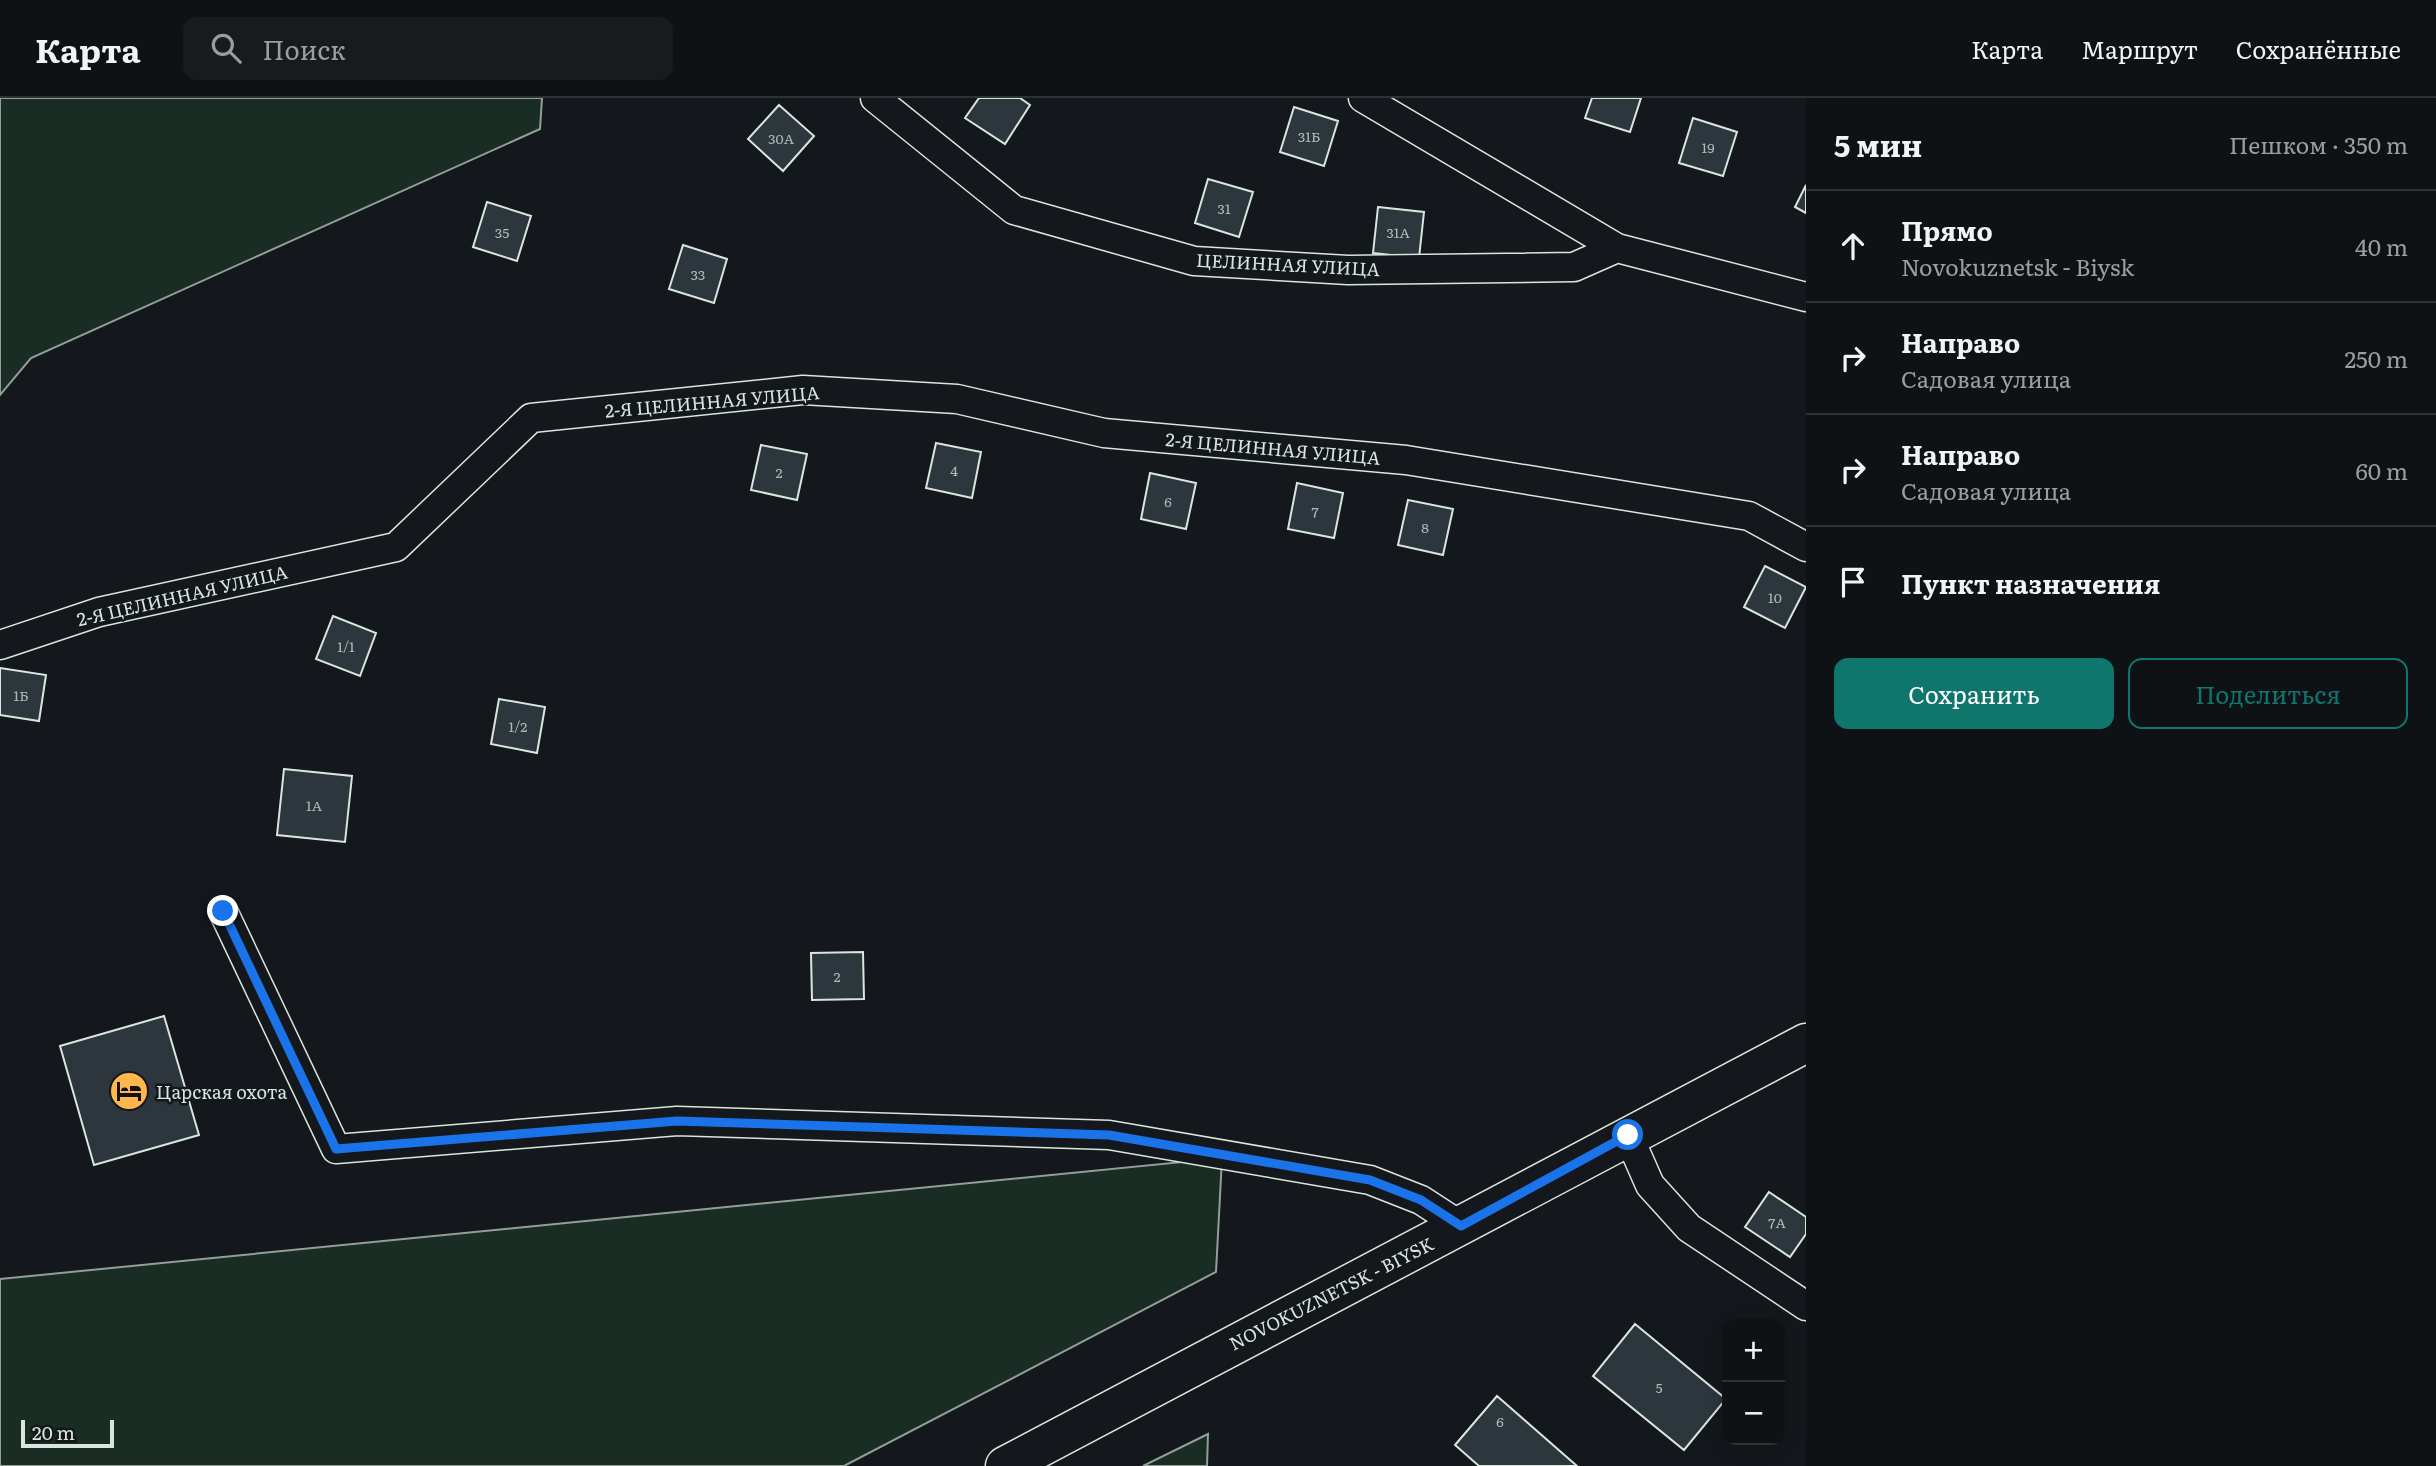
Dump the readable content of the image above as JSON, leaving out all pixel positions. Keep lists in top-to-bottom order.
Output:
{
  "streets": {
    "main road": ["NOVOKUZNETSK - BIYSK"],
    "street": ["ЦЕЛИННАЯ УЛИЦА", "2-Я ЦЕЛИННАЯ УЛИЦА"]
  },
  "places": {
    "hotel": ["Царская охота"]
  },
  "house_numbers": [
    "31Б",
    "30А",
    "19",
    "31",
    "35",
    "31А",
    "33",
    "4",
    "2",
    "6",
    "7",
    "8",
    "10",
    "1/1",
    "1Б",
    "1/2",
    "1А",
    "2",
    "7А",
    "5",
    "6"
  ],
  "scale_bar": "20 m",
  "page": {
    "header": "Карта",
    "search": "Поиск",
    "nav": ["Карта", "Маршрут", "Сохранённые"],
    "heading": ["5 мин", "Пешком · 350 m"],
    "list": [
      ["Прямо", "Novokuznetsk - Biysk", "40 m"],
      ["Направо", "Садовая улица", "250 m"],
      ["Направо", "Садовая улица", "60 m"],
      "Пункт назначения"
    ],
    "buttons": ["Сохранить", "Поделиться"],
    "map_buttons": ["+", "−"],
    "scale": "20 m"
  }
}
